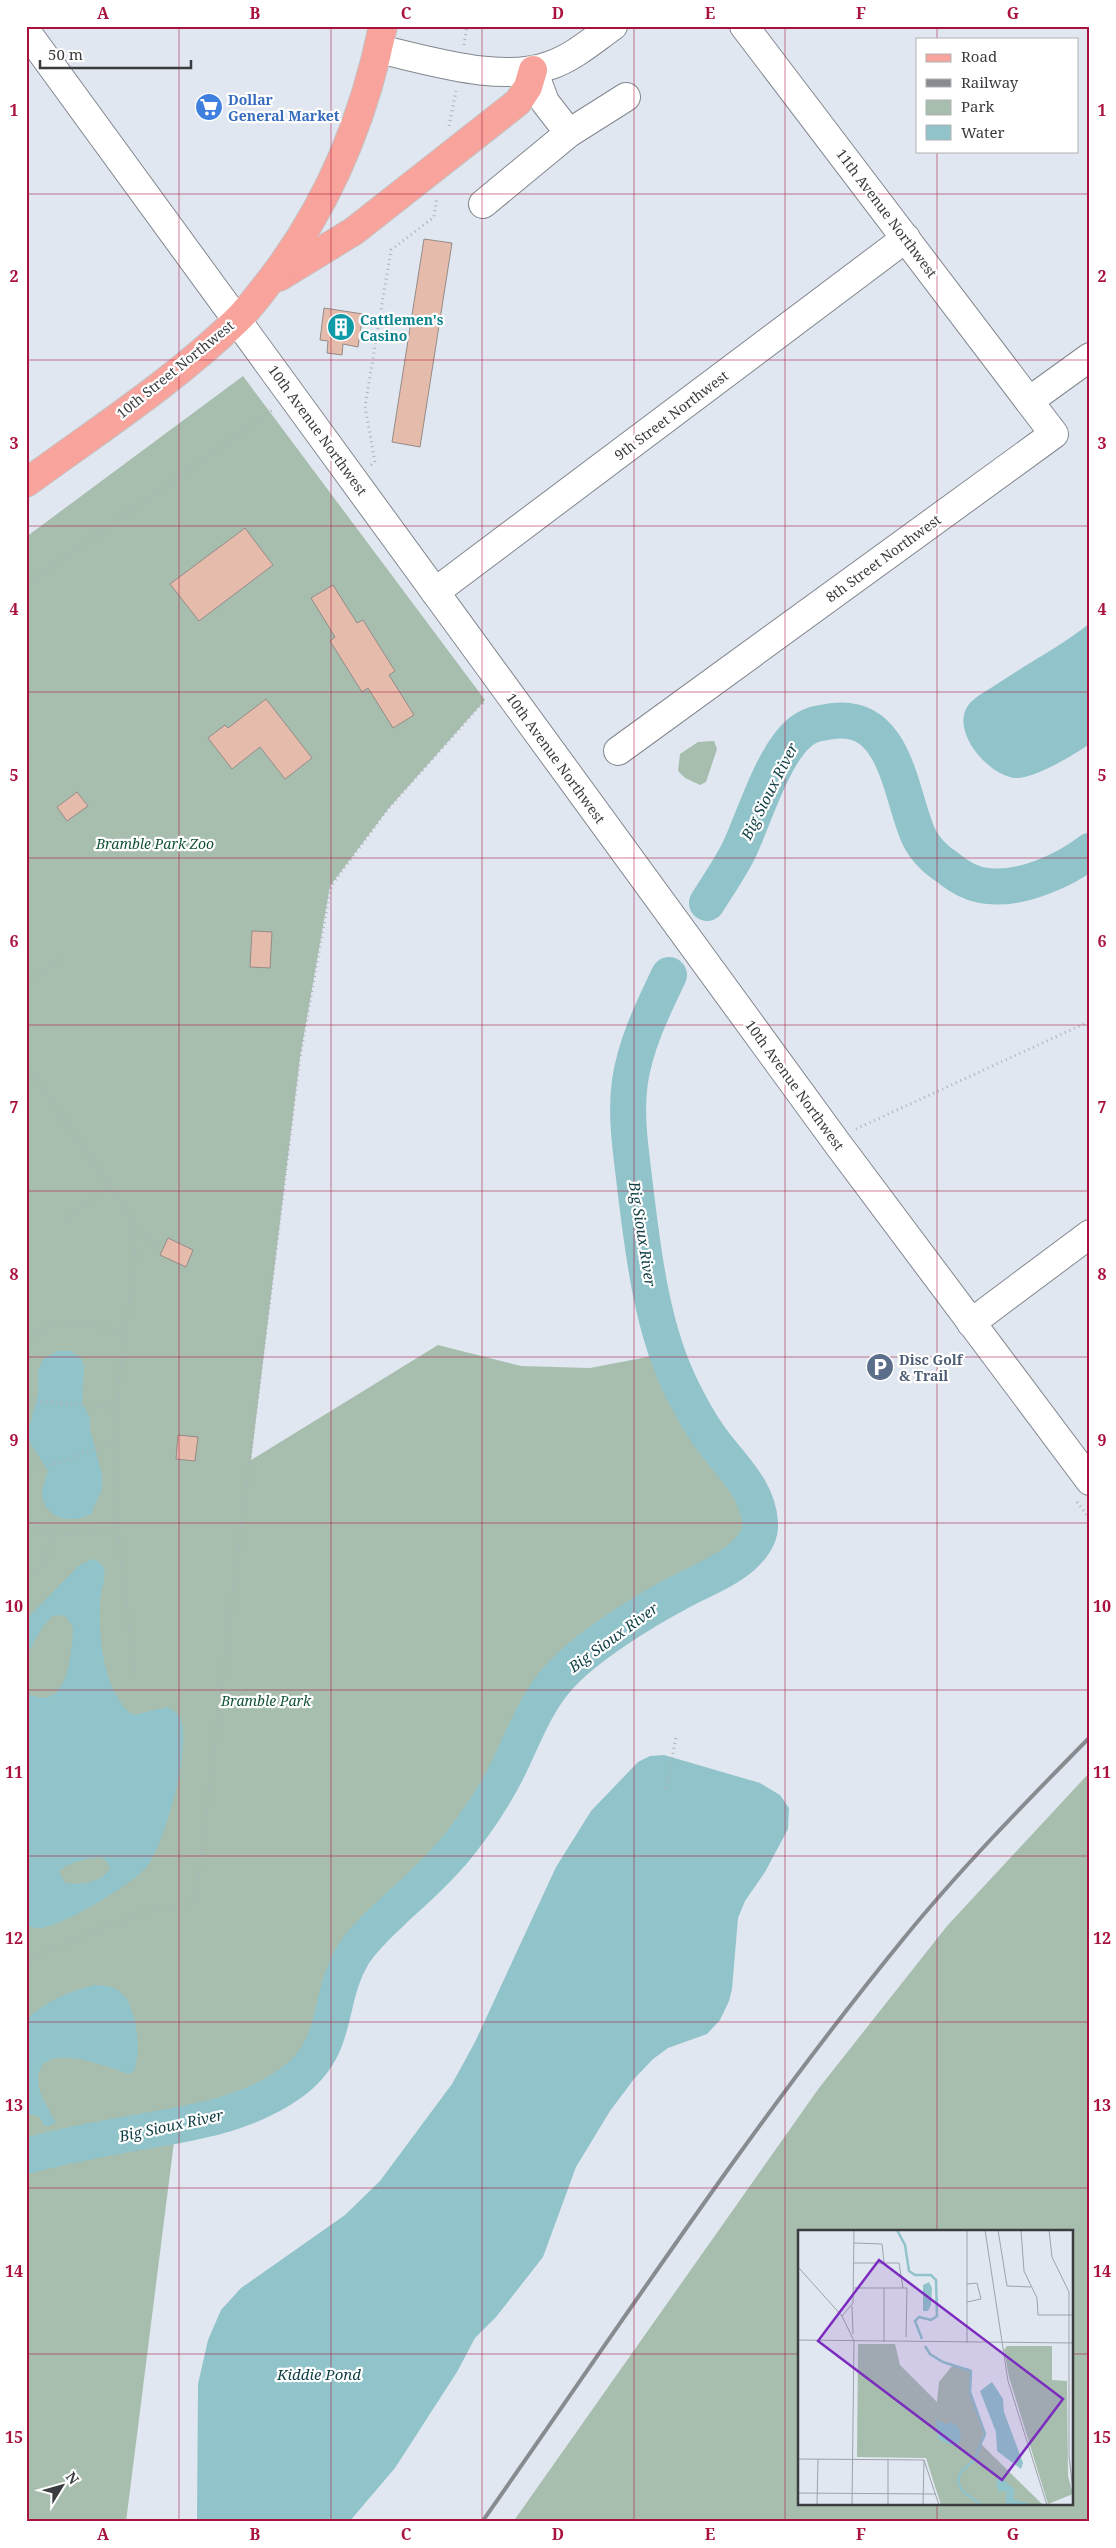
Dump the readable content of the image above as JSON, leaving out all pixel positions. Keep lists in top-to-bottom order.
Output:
{
  "streets": {
    "main road": ["10th Street Northwest"],
    "street": [
      "11th Avenue Northwest",
      "9th Street Northwest",
      "10th Avenue Northwest",
      "8th Street Northwest"
    ]
  },
  "crossings": [
    ["11th Avenue Northwest", "9th Street Northwest"],
    ["11th Avenue Northwest", "8th Street Northwest"],
    ["10th Street Northwest", "10th Avenue Northwest"],
    ["9th Street Northwest", "10th Avenue Northwest"]
  ],
  "water": ["Big Sioux River", "Kiddie Pond"],
  "parks": ["Bramble Park Zoo", "Bramble Park"],
  "places": {
    "supermarket": ["Dollar General Market"],
    "building": ["Cattlemen's Casino"],
    "parking": ["Disc Golf & Trail"]
  },
  "legend": [
    "Road",
    "Railway",
    "Park",
    "Water"
  ],
  "scale_bar": "50 m",
  "north": "top right",
  "grid": {
    "columns": [
      "A",
      "B",
      "C",
      "D",
      "E",
      "F",
      "G"
    ],
    "rows": [
      "1",
      "2",
      "3",
      "4",
      "5",
      "6",
      "7",
      "8",
      "9",
      "10",
      "11",
      "12",
      "13",
      "14",
      "15"
    ]
  }
}
